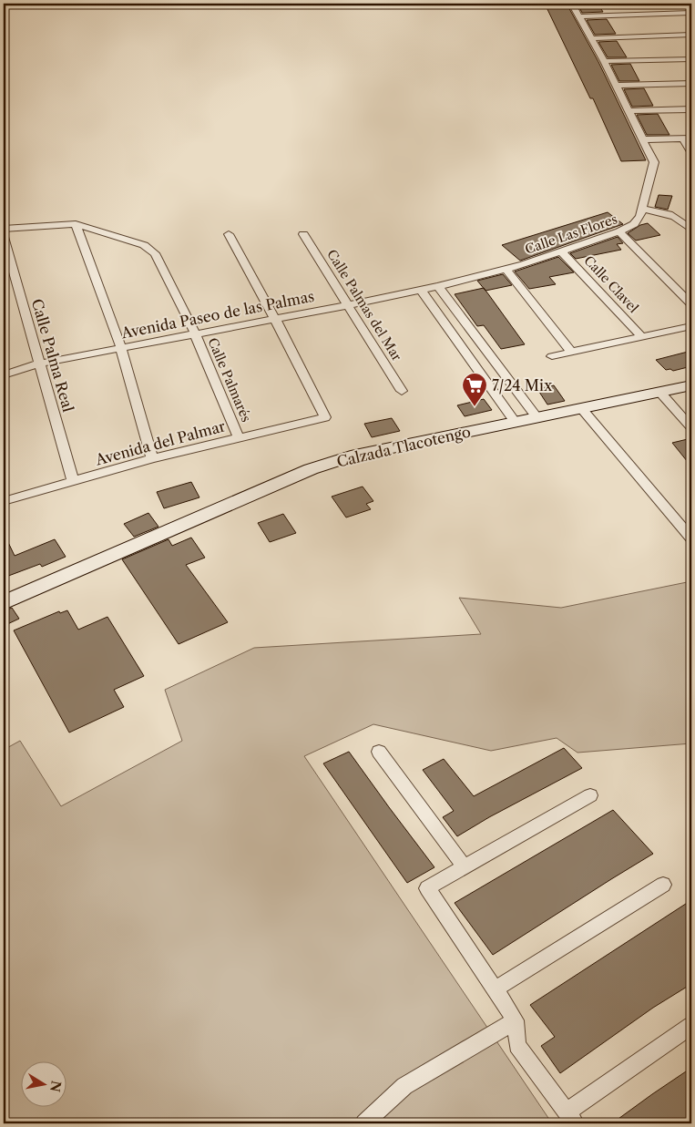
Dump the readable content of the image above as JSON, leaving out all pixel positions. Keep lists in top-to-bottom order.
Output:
{
  "streets": {
    "street": [
      "Calle Las Flores",
      "Calle Clavel",
      "Calle Palmas del Mar",
      "Avenida Paseo de las Palmas",
      "Calle Palma Real",
      "Calle Palmarés",
      "Avenida del Palmar",
      "Calzada Tlacotengo"
    ]
  },
  "crossings": [
    ["Calle Las Flores", "Calle Clavel"],
    ["Calle Las Flores", "Avenida Paseo de las Palmas"],
    ["Calle Palmas del Mar", "Avenida Paseo de las Palmas"],
    ["Avenida Paseo de las Palmas", "Calle Palma Real"],
    ["Avenida Paseo de las Palmas", "Calle Palmarés"],
    ["Avenida Paseo de las Palmas", "Avenida del Palmar"],
    ["Calle Palma Real", "Avenida del Palmar"],
    ["Calle Palmarés", "Avenida del Palmar"]
  ],
  "places": {
    "supermarket": ["7/24 Mix"]
  },
  "north": "right"
}
